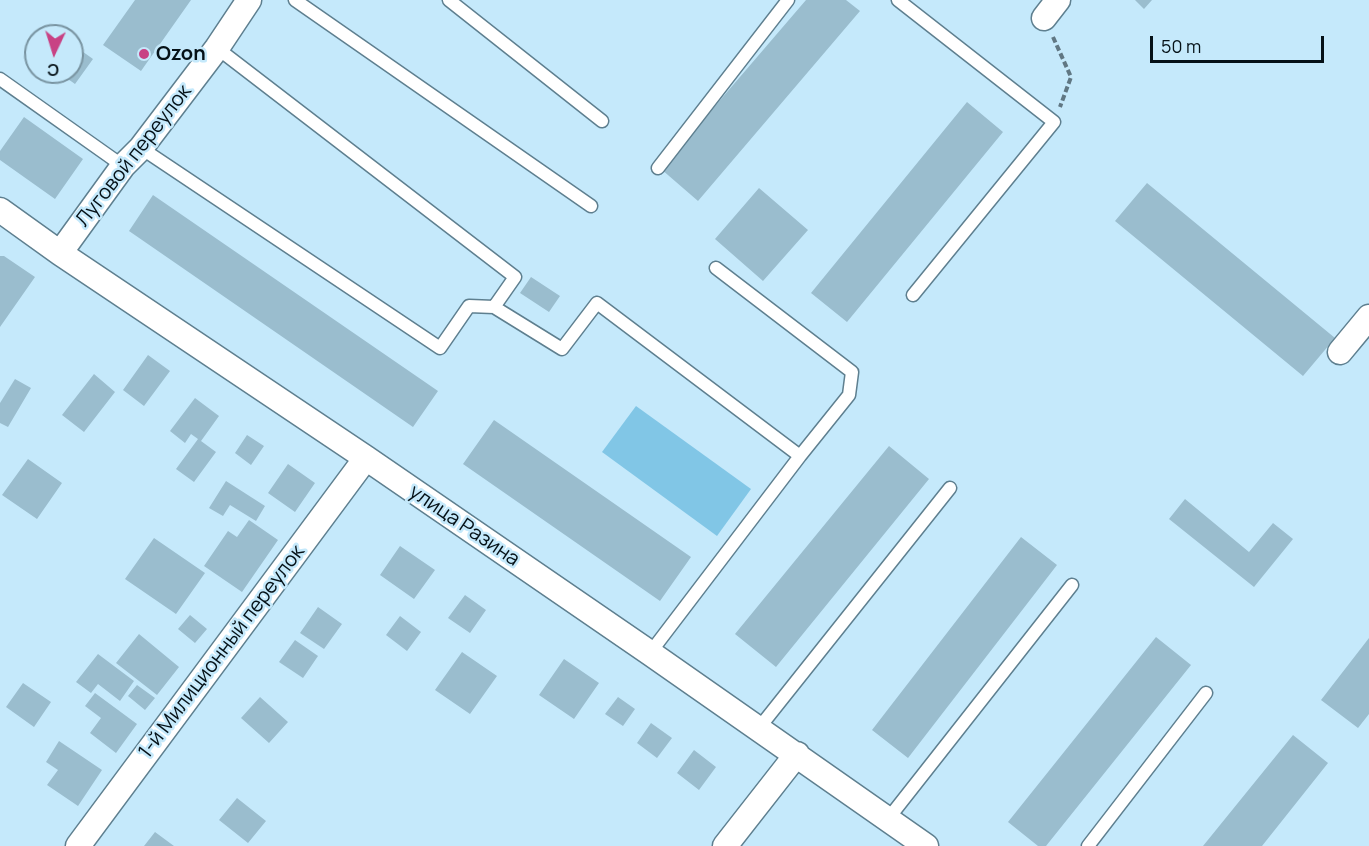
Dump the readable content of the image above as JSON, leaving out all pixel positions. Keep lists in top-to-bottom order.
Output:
{
  "streets": {
    "street": ["Луговой переулок", "улица Разина", "1-й Милиционный переулок"]
  },
  "crossings": [
    ["Луговой переулок", "улица Разина"],
    ["улица Разина", "1-й Милиционный переулок"]
  ],
  "places": ["Ozon"],
  "scale_bar": "50 m",
  "north": "bottom"
}
